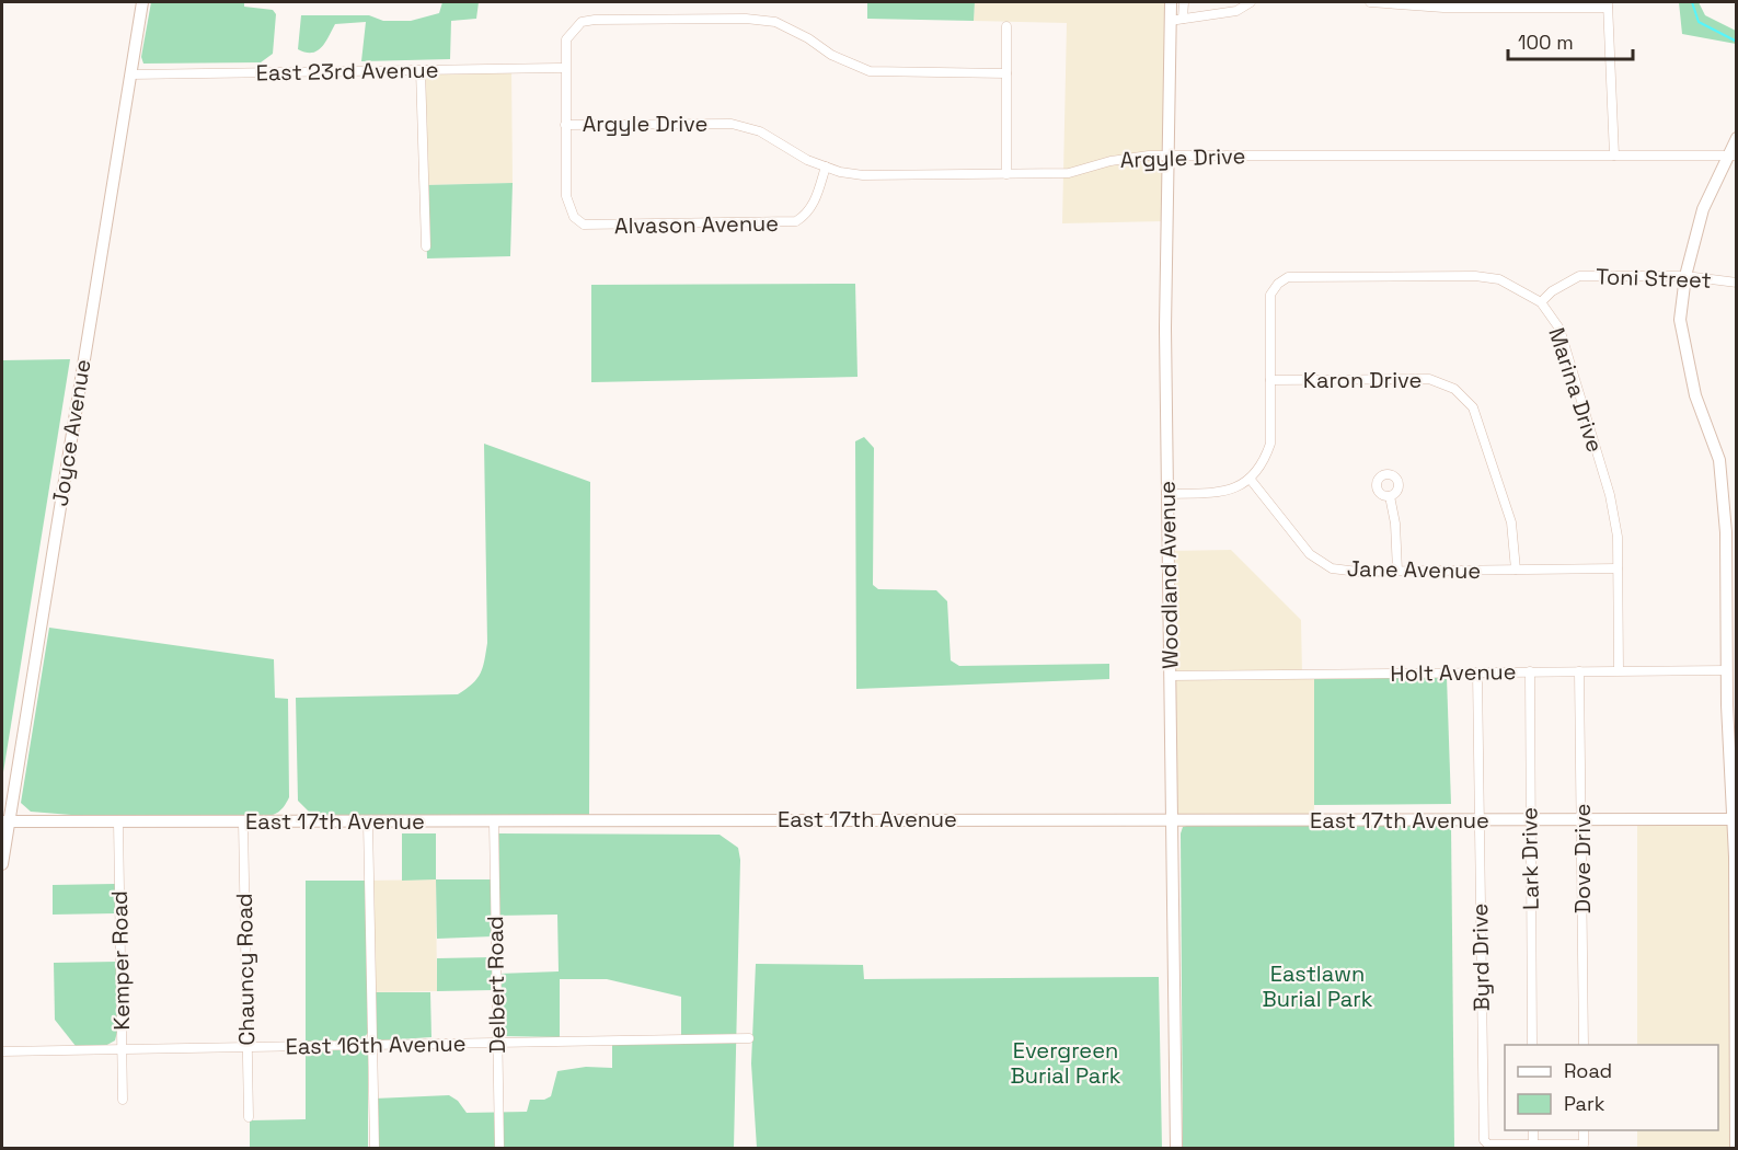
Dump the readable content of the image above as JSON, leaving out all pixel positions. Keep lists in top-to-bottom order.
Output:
{
  "streets": {
    "street": [
      "East 23rd Avenue",
      "Argyle Drive",
      "Alvason Avenue",
      "Toni Street",
      "Karon Drive",
      "Marina Drive",
      "Joyce Avenue",
      "Jane Avenue",
      "Woodland Avenue",
      "Holt Avenue",
      "East 17th Avenue",
      "Lark Drive",
      "Dove Drive",
      "Byrd Drive",
      "Kemper Road",
      "Chauncy Road",
      "Delbert Road",
      "East 16th Avenue"
    ]
  },
  "crossings": [
    ["East 23rd Avenue", "Joyce Avenue"],
    ["Argyle Drive", "Alvason Avenue"],
    ["Argyle Drive", "Woodland Avenue"],
    ["Toni Street", "Marina Drive"],
    ["Karon Drive", "Marina Drive"],
    ["Karon Drive", "Jane Avenue"],
    ["Marina Drive", "Jane Avenue"],
    ["Marina Drive", "Holt Avenue"],
    ["Joyce Avenue", "East 17th Avenue"],
    ["Woodland Avenue", "Holt Avenue"],
    ["Woodland Avenue", "East 17th Avenue"],
    ["Holt Avenue", "Lark Drive"],
    ["Holt Avenue", "Dove Drive"],
    ["Holt Avenue", "Byrd Drive"],
    ["East 17th Avenue", "Lark Drive"],
    ["East 17th Avenue", "Dove Drive"],
    ["East 17th Avenue", "Byrd Drive"],
    ["East 17th Avenue", "Kemper Road"],
    ["East 17th Avenue", "Chauncy Road"],
    ["East 17th Avenue", "Delbert Road"],
    ["Kemper Road", "East 16th Avenue"],
    ["Chauncy Road", "East 16th Avenue"],
    ["Delbert Road", "East 16th Avenue"]
  ],
  "parks": ["Eastlawn Burial Park", "Evergreen Burial Park"],
  "legend": ["Road", "Park"],
  "scale_bar": "100 m"
}
